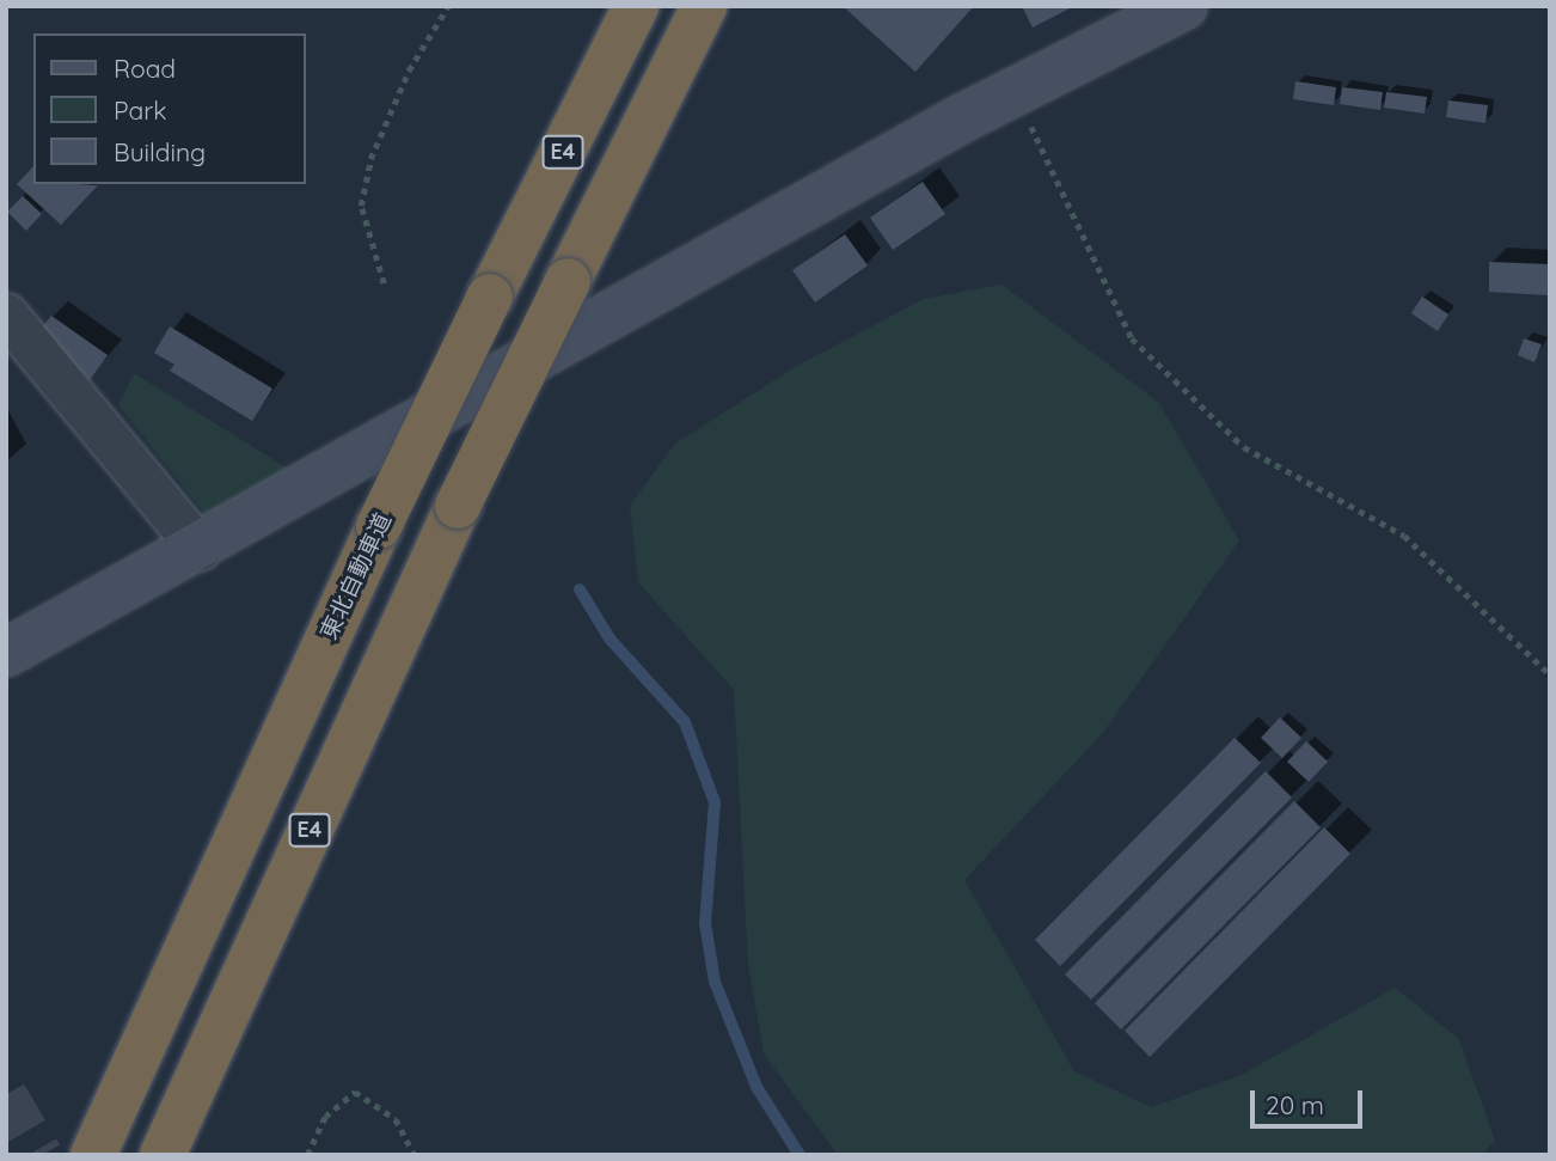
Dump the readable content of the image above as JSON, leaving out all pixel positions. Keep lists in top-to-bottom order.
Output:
{
  "streets": {
    "highway": ["E4", "東北自動車道"]
  },
  "legend": ["Road", "Park", "Building"],
  "scale_bar": "20 m"
}
